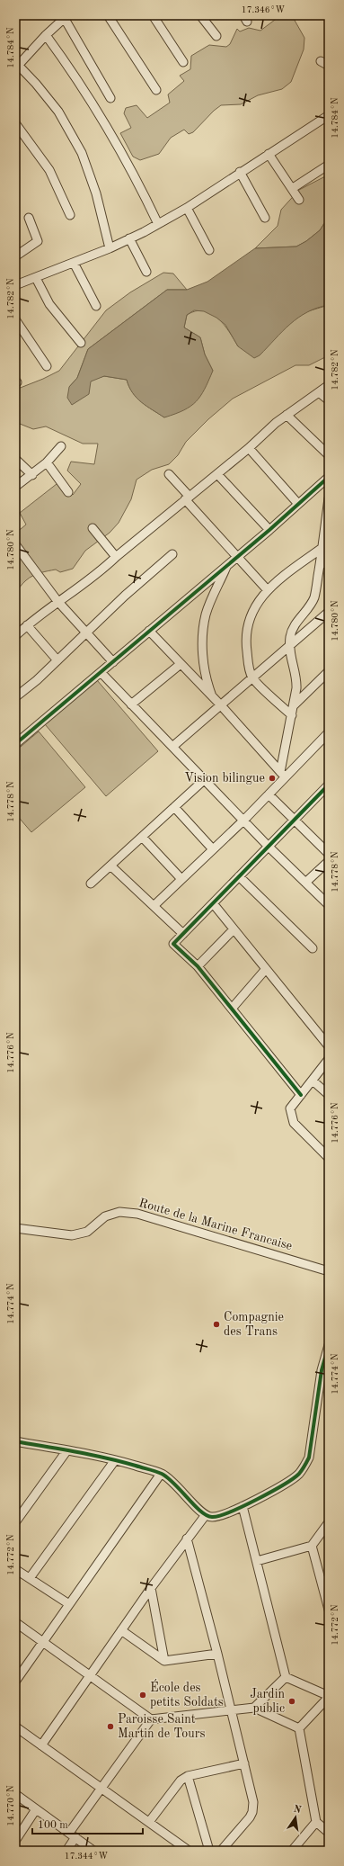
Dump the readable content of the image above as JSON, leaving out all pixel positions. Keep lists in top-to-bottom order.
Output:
{
  "streets": {
    "street": ["Route de la Marine Francaise"]
  },
  "places": [
    "Vision bilingue",
    "Compagnie des Trans",
    "École des petits Soldats",
    "Jardin public",
    "Paroisse Saint Martin de Tours"
  ],
  "scale_bar": "100 m",
  "north": "top",
  "coordinates": [
    "17.346°W",
    "14.784°N",
    "14.782°N",
    "14.780°N",
    "14.778°N",
    "14.776°N",
    "14.774°N",
    "14.772°N",
    "14.770°N",
    "17.344°W"
  ]
}
